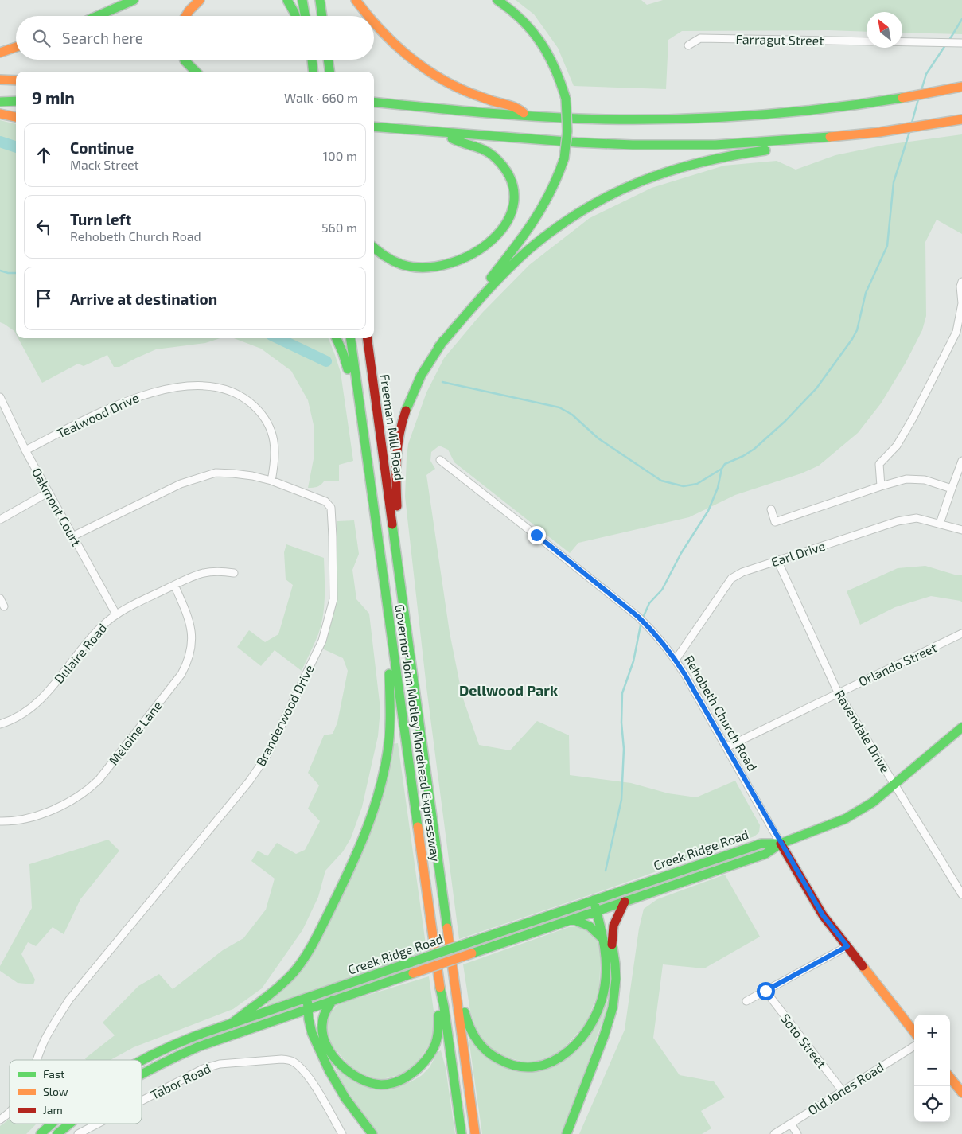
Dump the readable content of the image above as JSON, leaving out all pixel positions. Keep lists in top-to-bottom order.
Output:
{
  "streets": {
    "main road": [
      "Freeman Mill Road",
      "Rehobeth Church Road",
      "Governor John Motley Morehead Expressway",
      "Creek Ridge Road"
    ],
    "street": [
      "Farragut Street",
      "Tealwood Drive",
      "Oakmont Court",
      "Earl Drive",
      "Dulaire Road",
      "Orlando Street",
      "Branderwood Drive",
      "Ravendale Drive",
      "Meloine Lane",
      "Soto Street",
      "Tabor Road",
      "Old Jones Road"
    ]
  },
  "crossings": [
    ["Tealwood Drive", "Oakmont Court"],
    ["Tealwood Drive", "Branderwood Drive"],
    ["Freeman Mill Road", "Governor John Motley Morehead Expressway"],
    ["Oakmont Court", "Dulaire Road"],
    ["Oakmont Court", "Branderwood Drive"],
    ["Earl Drive", "Rehobeth Church Road"],
    ["Earl Drive", "Ravendale Drive"],
    ["Dulaire Road", "Meloine Lane"],
    ["Orlando Street", "Rehobeth Church Road"],
    ["Orlando Street", "Ravendale Drive"],
    ["Rehobeth Church Road", "Creek Ridge Road"],
    ["Ravendale Drive", "Creek Ridge Road"],
    ["Soto Street", "Old Jones Road"]
  ],
  "districts": ["Dellwood Park"],
  "legend": ["Fast", "Slow", "Jam"],
  "north": "top left",
  "page": {
    "search": "Search here",
    "heading": ["9 min", "Walk · 660 m"],
    "list": [
      ["Continue", "Mack Street", "100 m"],
      ["Turn left", "Rehobeth Church Road", "560 m"],
      "Arrive at destination"
    ],
    "map_buttons": ["+", "−"]
  }
}
